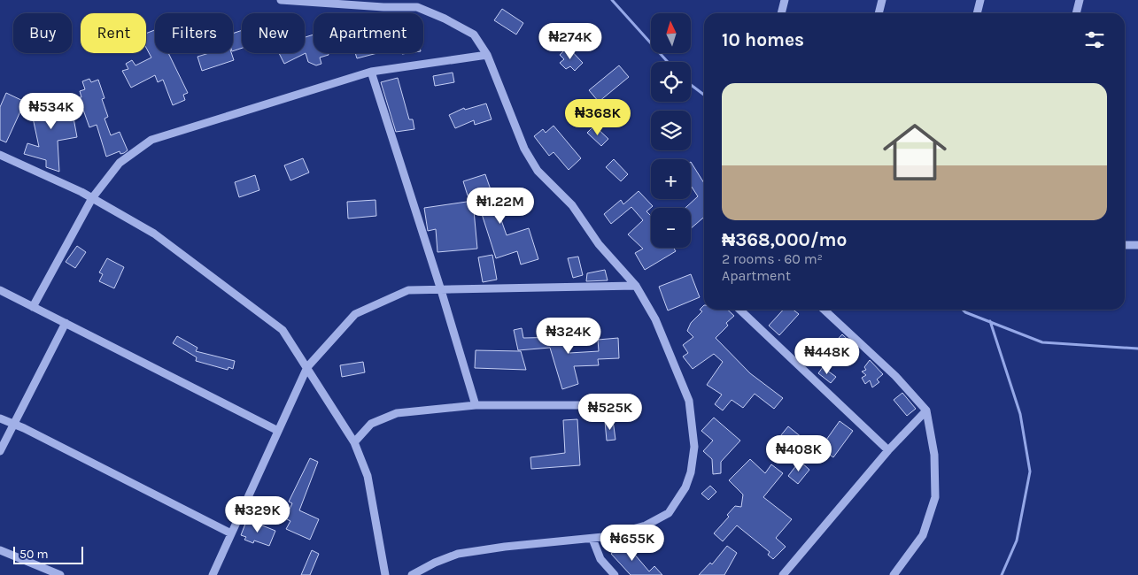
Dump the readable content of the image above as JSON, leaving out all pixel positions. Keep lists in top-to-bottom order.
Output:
{
  "scale_bar": "50 m",
  "north": "top",
  "page": {
    "map_buttons": ["+", "−"],
    "chip": [
      "Buy",
      "Rent",
      "Filters",
      "New",
      "Apartment"
    ],
    "heading": "10 homes",
    "price": [
      "₦274K",
      "₦534K",
      "₦368K",
      "₦1.22M",
      "₦324K",
      "₦448K",
      "₦525K",
      "₦408K",
      "₦329K",
      "₦655K"
    ],
    "list": [
      {
        "name": "₦368,000/mo",
        "note": "2 rooms · 60 m² · Apartment"
      }
    ],
    "scale": "50 m"
  }
}
